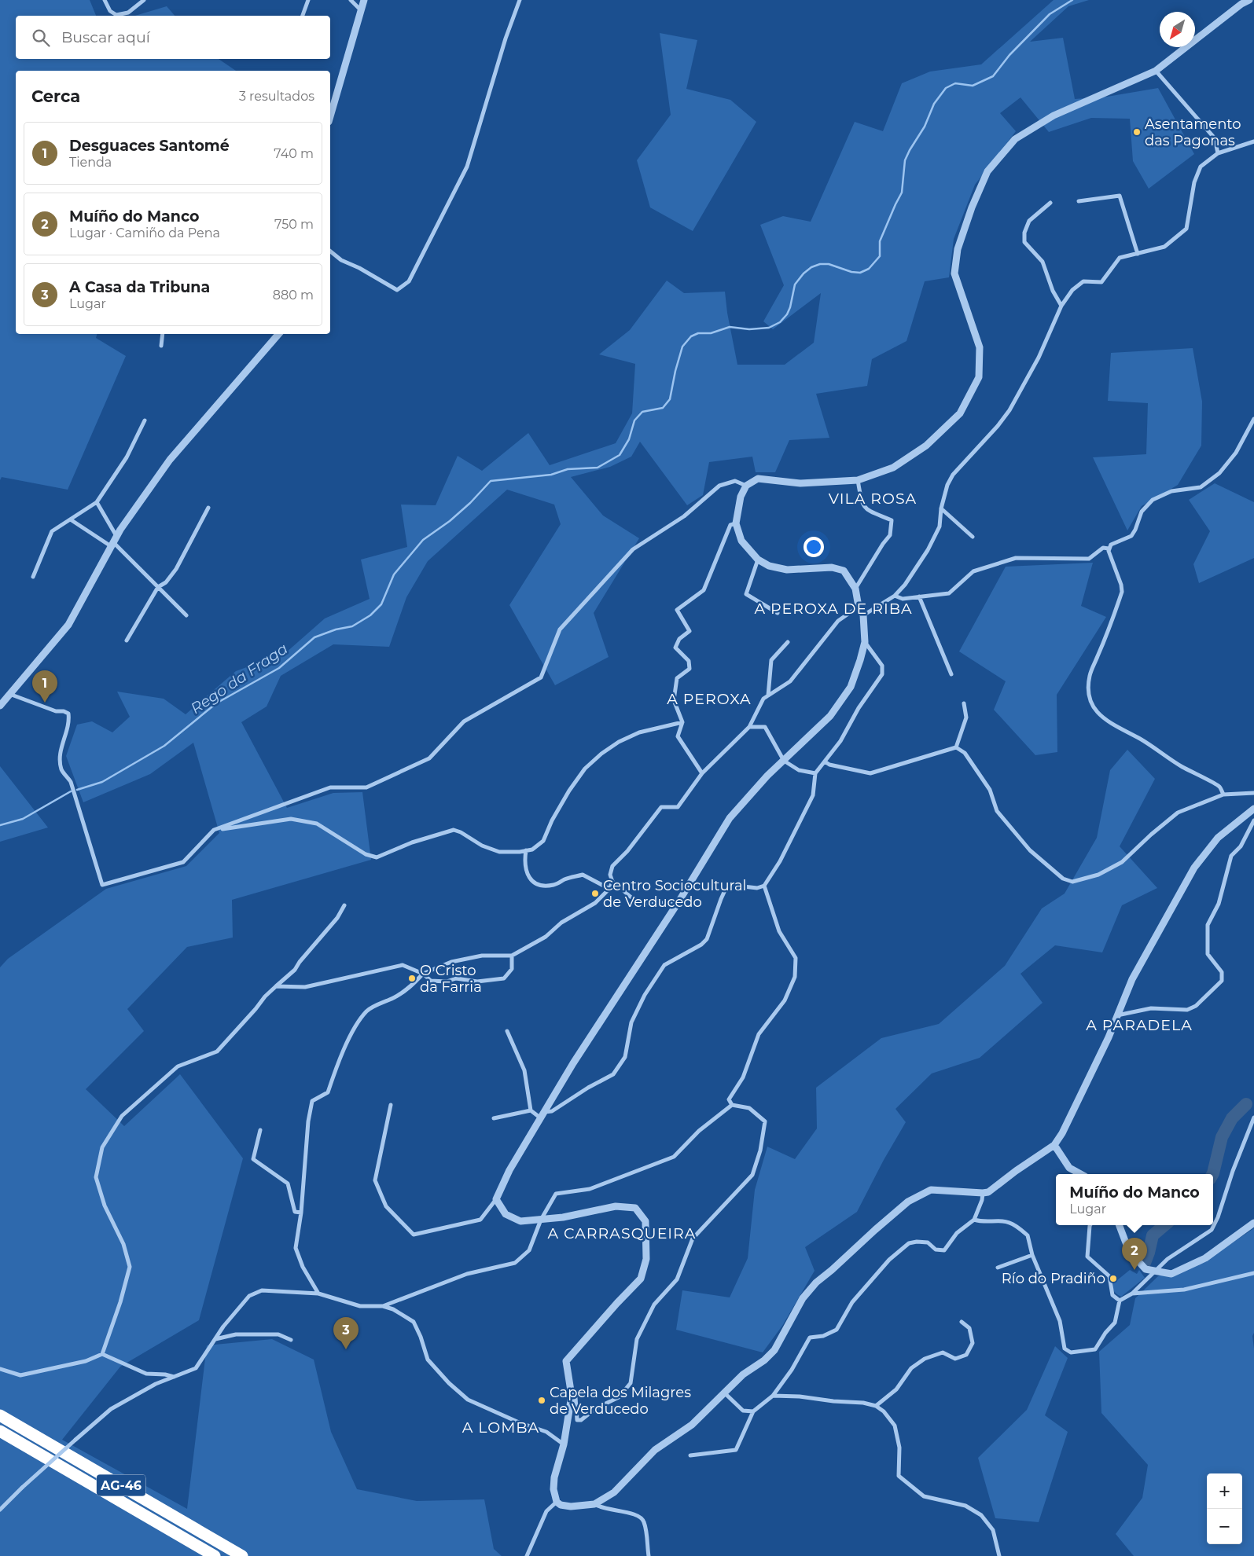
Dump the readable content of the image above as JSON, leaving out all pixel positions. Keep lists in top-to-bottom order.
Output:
{
  "streets": {
    "highway": ["AG-46"]
  },
  "districts": [
    "VILA ROSA",
    "A PEROXA DE RIBA",
    "A PEROXA",
    "A PARADELA",
    "A CARRASQUEIRA",
    "A LOMBA"
  ],
  "water": ["Rego da Fraga"],
  "places": [
    "Asentamento das Pagonas",
    "Centro Sociocultural de Verducedo",
    "O Cristo da Farria",
    "Río do Pradiño",
    "Capela dos Milagres de Verducedo"
  ],
  "north": "bottom left",
  "page": {
    "search": "Buscar aquí",
    "heading": ["Cerca", "3 resultados"],
    "list": [
      {
        "mark": "1",
        "name": "Desguaces Santomé",
        "note": "Tienda",
        "value": "740 m"
      },
      {
        "mark": "2",
        "name": "Muíño do Manco",
        "note": "Lugar · Camiño da Pena",
        "value": "750 m"
      },
      {
        "mark": "3",
        "name": "A Casa da Tribuna",
        "note": "Lugar",
        "value": "880 m"
      }
    ],
    "pins": ["1", "2", "3"],
    "popup": ["Muíño do Manco", "Lugar"],
    "map_buttons": ["+", "−"]
  }
}
